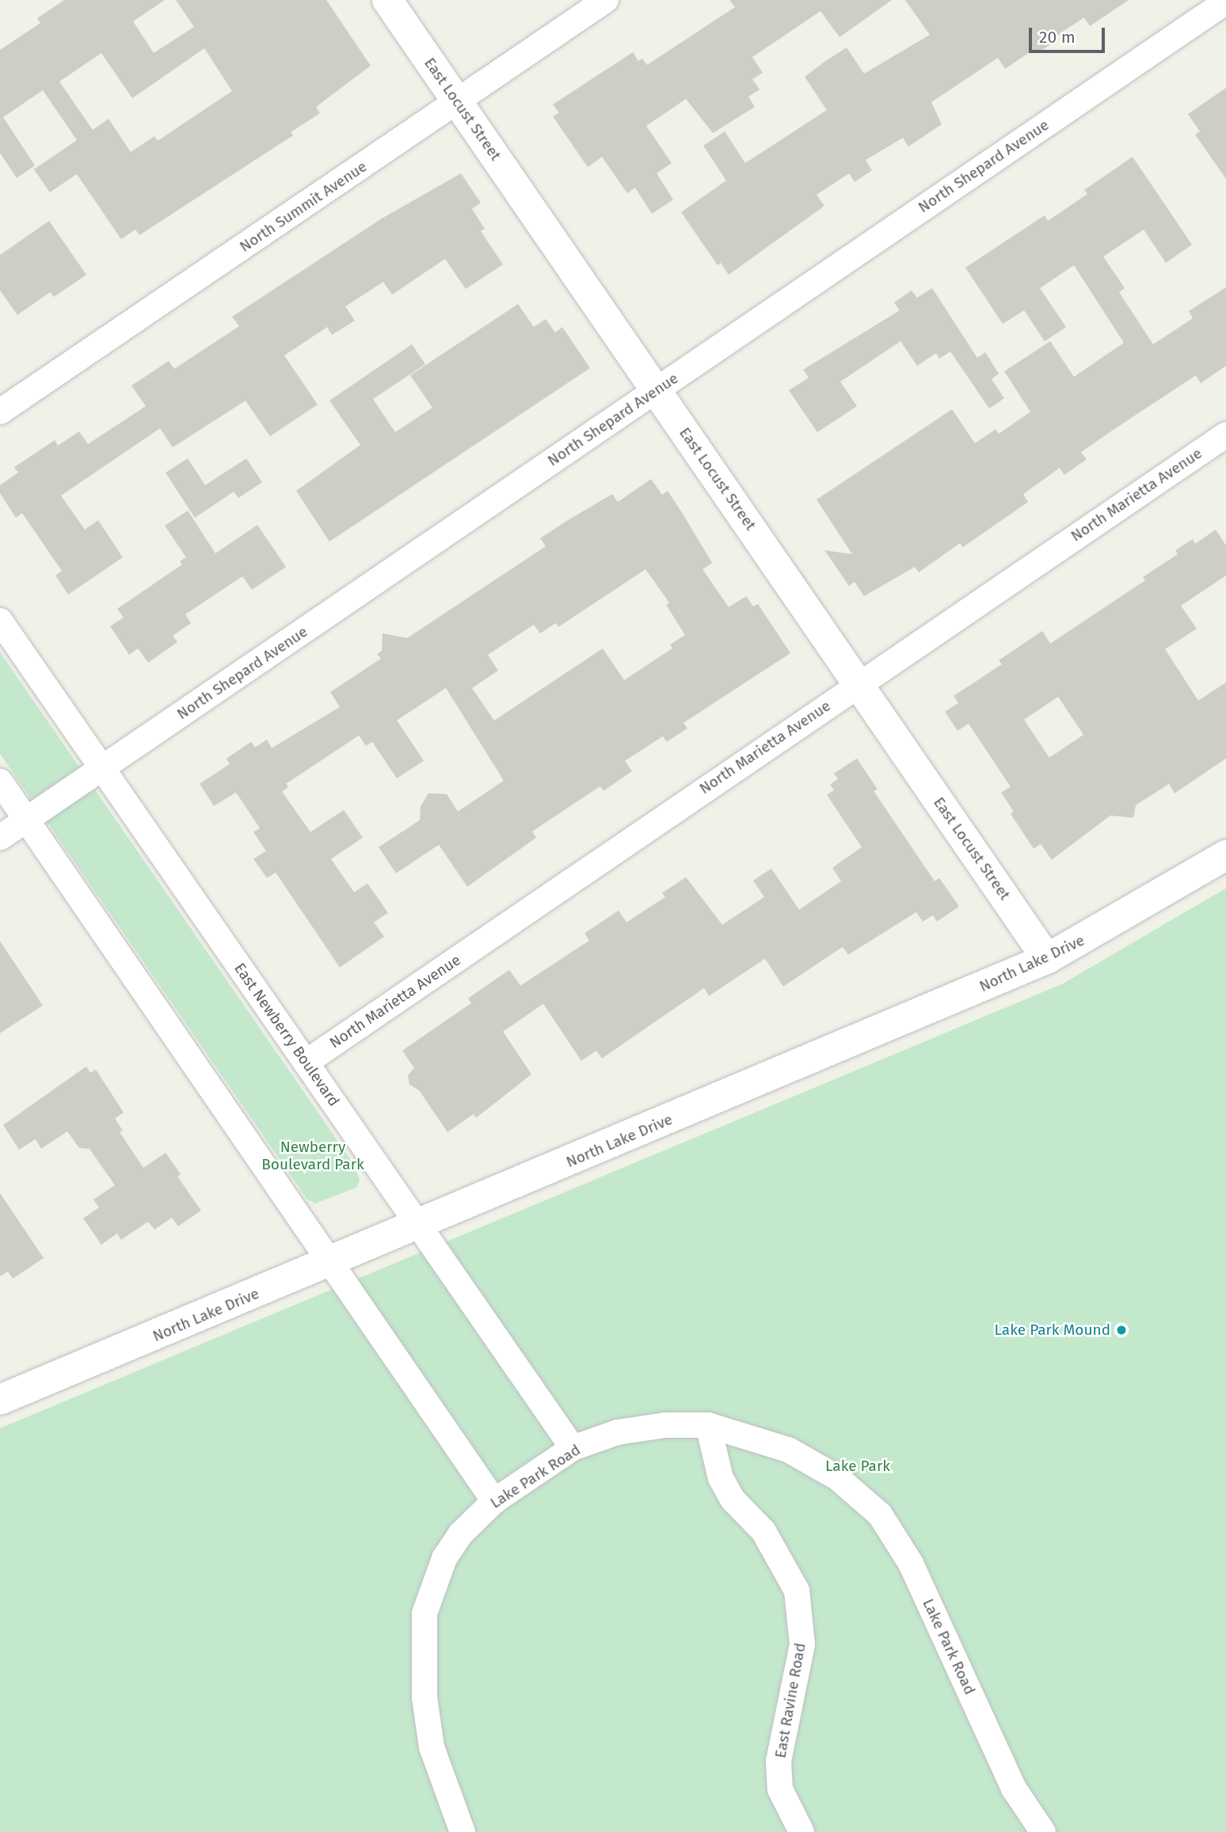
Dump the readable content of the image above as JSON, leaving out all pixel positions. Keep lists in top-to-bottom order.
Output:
{
  "streets": {
    "main road": ["East Locust Street", "North Lake Drive"],
    "street": [
      "North Shepard Avenue",
      "North Summit Avenue",
      "North Marietta Avenue",
      "East Newberry Boulevard",
      "Lake Park Road",
      "East Ravine Road"
    ]
  },
  "crossings": [
    ["East Locust Street", "North Shepard Avenue"],
    ["East Locust Street", "North Summit Avenue"],
    ["East Locust Street", "North Marietta Avenue"],
    ["East Locust Street", "North Lake Drive"],
    ["North Shepard Avenue", "East Newberry Boulevard"],
    ["North Marietta Avenue", "East Newberry Boulevard"],
    ["North Lake Drive", "East Newberry Boulevard"],
    ["East Newberry Boulevard", "Lake Park Road"],
    ["Lake Park Road", "East Ravine Road"]
  ],
  "parks": ["Newberry Boulevard Park", "Lake Park"],
  "places": ["Lake Park Mound"],
  "scale_bar": "20 m"
}
